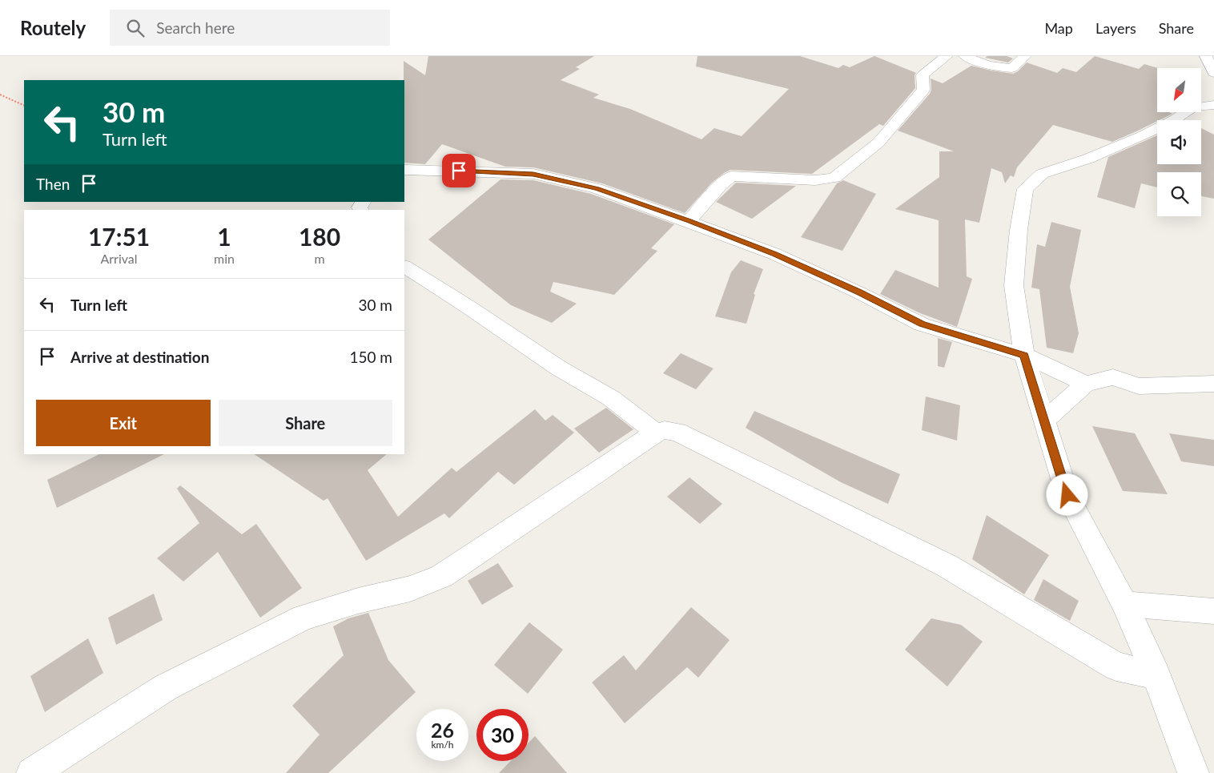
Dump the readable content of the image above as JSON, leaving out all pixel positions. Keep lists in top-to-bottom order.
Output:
{
  "north": "bottom left",
  "page": {
    "header": "Routely",
    "search": "Search here",
    "nav": ["Map", "Layers", "Share"],
    "turn": ["30 m", "Turn left"],
    "then": "Then",
    "eta": [
      "17:51",
      "Arrival",
      "1",
      "min",
      "180",
      "m"
    ],
    "list": [
      {
        "name": "Turn left",
        "value": "30 m"
      },
      {
        "name": "Arrive at destination",
        "value": "150 m"
      }
    ],
    "buttons": ["Exit", "Share"],
    "speed": "26 km/h",
    "limit": "30"
  }
}
